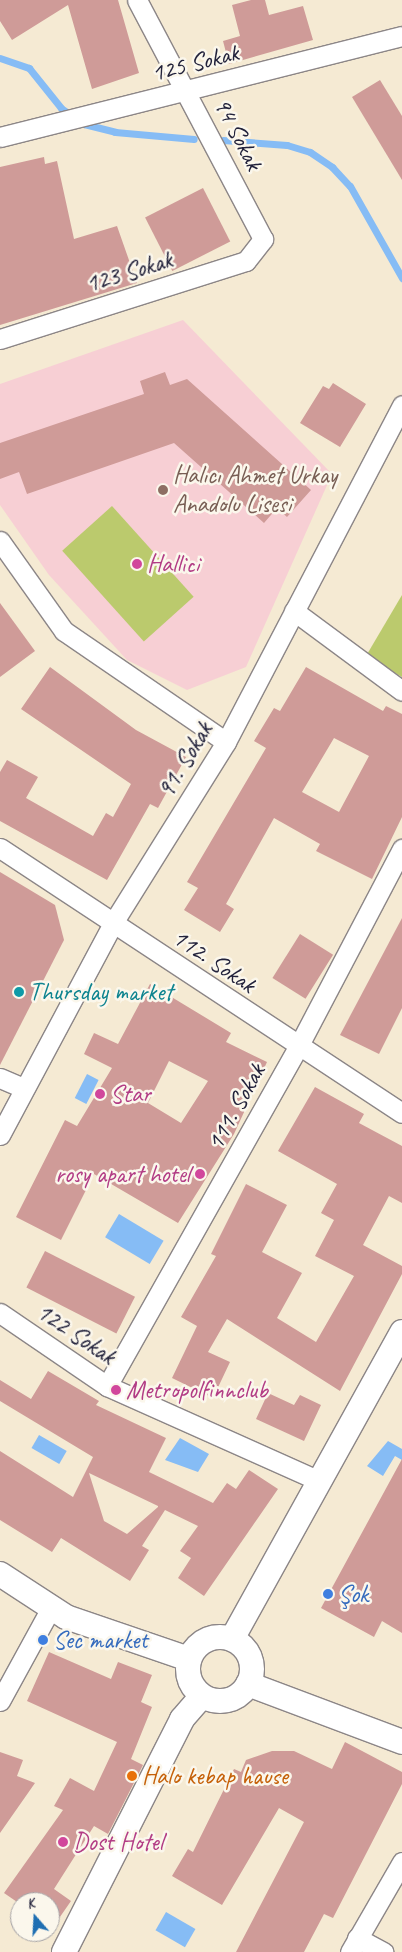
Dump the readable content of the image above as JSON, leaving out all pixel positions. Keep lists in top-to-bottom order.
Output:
{
  "streets": {
    "street": [
      "125 Sokak",
      "94 Sokak",
      "123 Sokak",
      "91. Sokak",
      "112. Sokak",
      "111. Sokak",
      "122 Sokak"
    ]
  },
  "crossings": [
    ["125 Sokak", "94 Sokak"],
    ["94 Sokak", "123 Sokak"],
    ["91. Sokak", "112. Sokak"],
    ["112. Sokak", "111. Sokak"],
    ["111. Sokak", "122 Sokak"]
  ],
  "places": [
    "Halıcı Ahmet Urkay Anadolu Lisesi",
    "Hallici",
    "Thursday market",
    "Star",
    "rosy apart hotel",
    "Metropolfinnclub",
    "Şok",
    "Sec market",
    "Halo kebap hause",
    "Dost Hotel"
  ],
  "north": "top"
}
